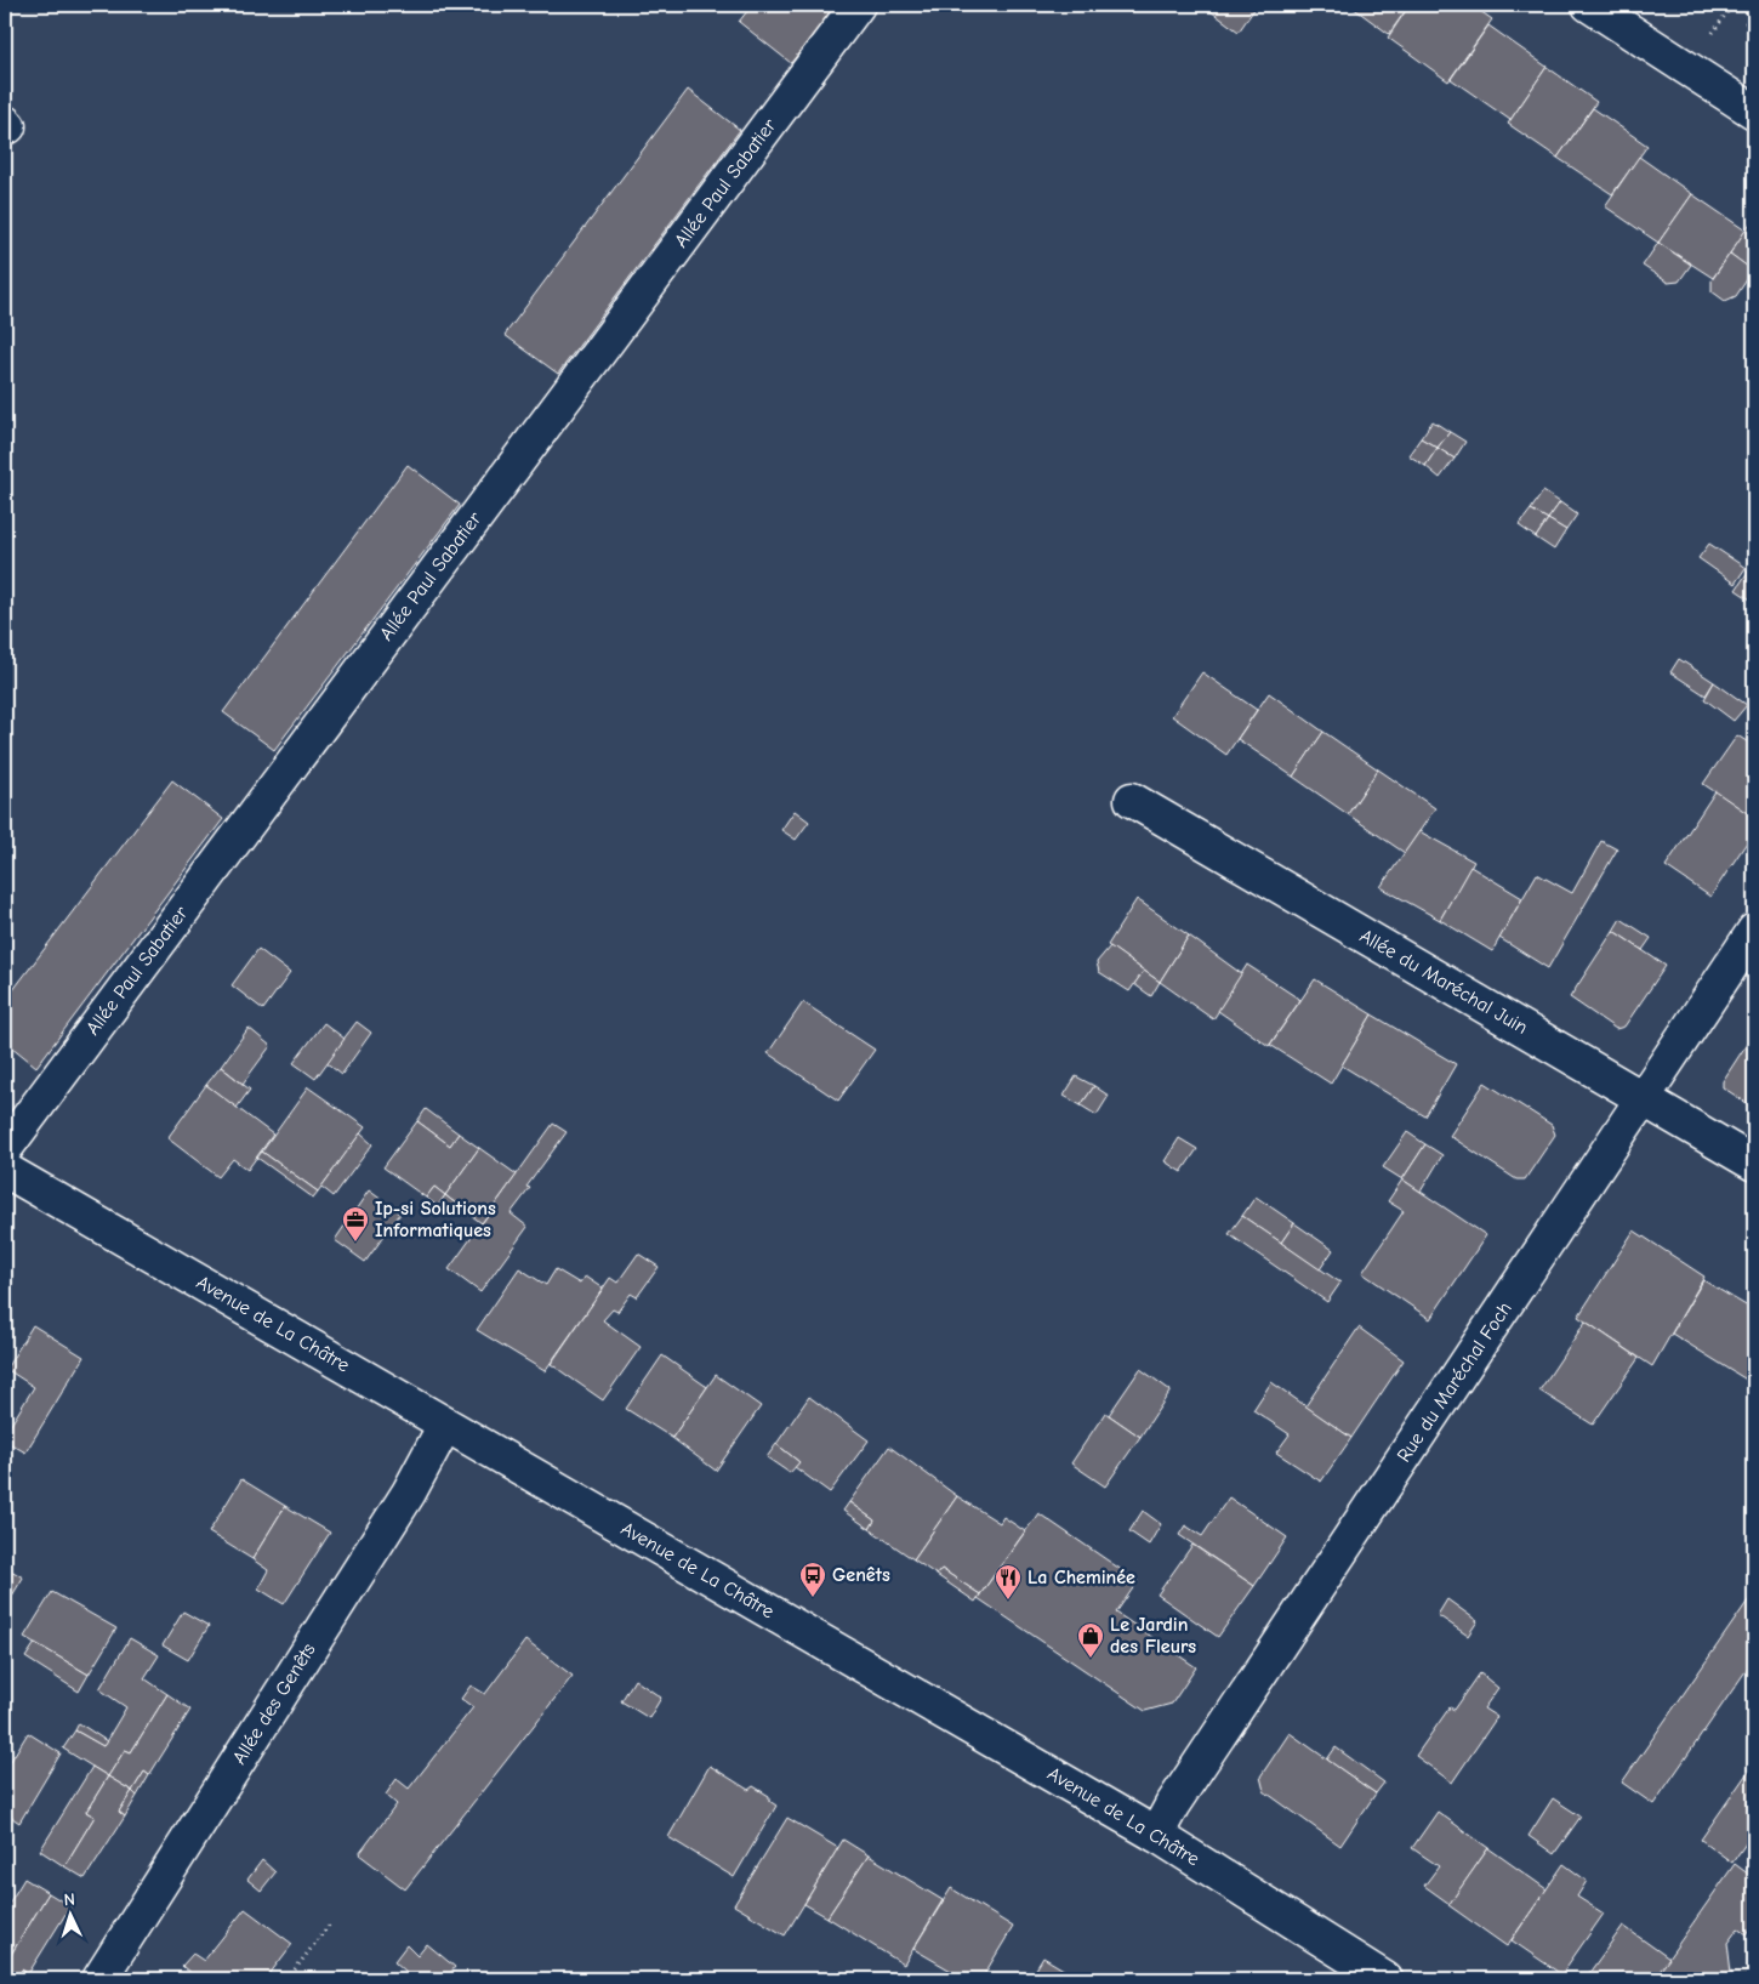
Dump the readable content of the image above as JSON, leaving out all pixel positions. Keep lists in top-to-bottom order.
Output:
{
  "streets": {
    "street": [
      "Allée Paul Sabatier",
      "Allée du Maréchal Juin",
      "Avenue de La Châtre",
      "Rue du Maréchal Foch",
      "Allée des Genêts"
    ]
  },
  "crossings": [
    ["Allée du Maréchal Juin", "Rue du Maréchal Foch"],
    ["Avenue de La Châtre", "Rue du Maréchal Foch"],
    ["Avenue de La Châtre", "Allée des Genêts"]
  ],
  "places": {
    "office": ["Ip-si Solutions Informatiques"],
    "bus stop": ["Genêts"],
    "restaurant": ["La Cheminée"],
    "shop": ["Le Jardin des Fleurs"]
  },
  "north": "top"
}
